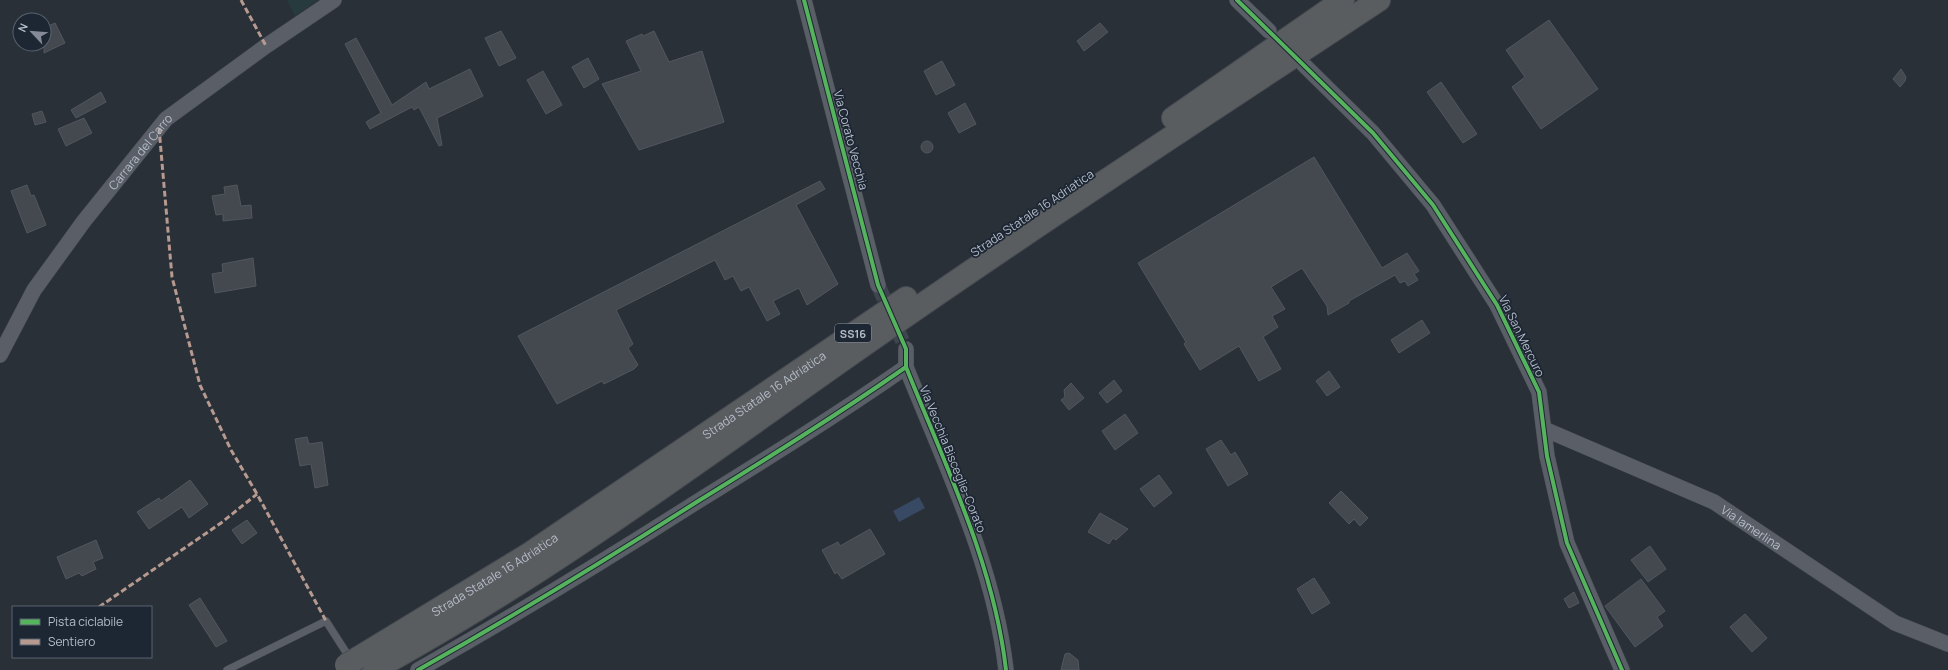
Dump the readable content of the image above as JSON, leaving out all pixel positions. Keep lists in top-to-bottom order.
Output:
{
  "streets": {
    "highway": ["Strada Statale 16 Adriatica", "SS16"],
    "street": [
      "Via Corato Vecchia",
      "Carrara del Carro",
      "Via San Mercuro",
      "Via Vecchia Bisceglie-Corato",
      "Via lamerlina"
    ]
  },
  "crossings": [
    ["Via San Mercuro", "Via lamerlina"]
  ],
  "legend": ["Pista ciclabile", "Sentiero"],
  "north": "top left"
}
